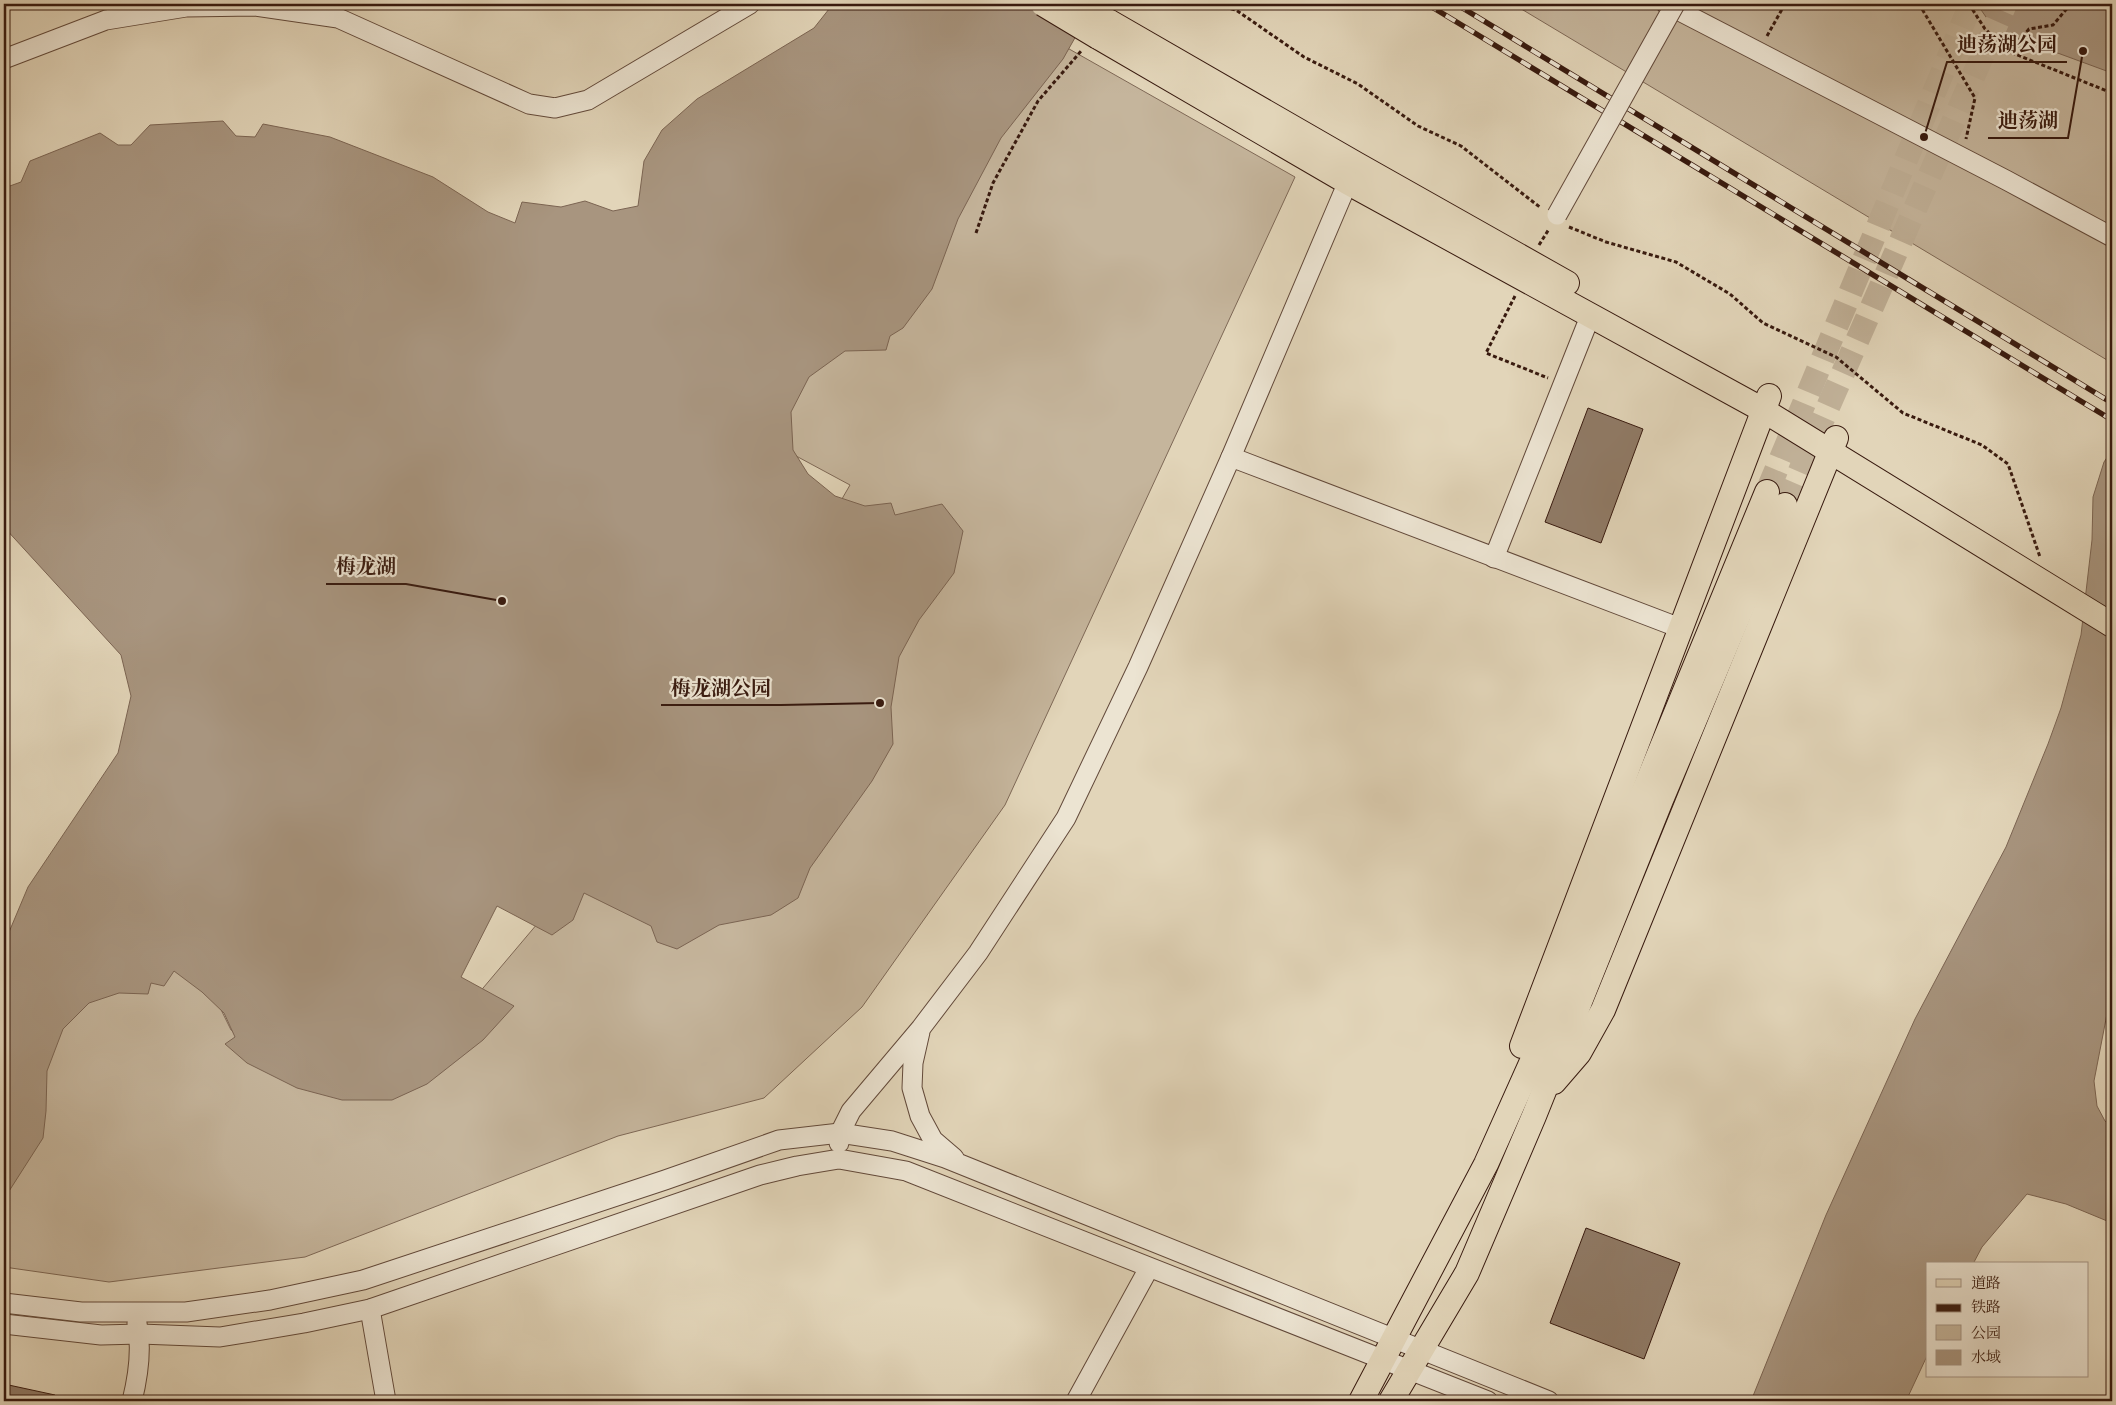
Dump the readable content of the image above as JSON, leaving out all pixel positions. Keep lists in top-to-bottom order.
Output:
{
  "places": [
    "迪荡湖",
    "迪荡湖公园",
    "梅龙湖",
    "梅龙湖公园"
  ],
  "legend": [
    "道路",
    "铁路",
    "公园",
    "水域"
  ]
}
